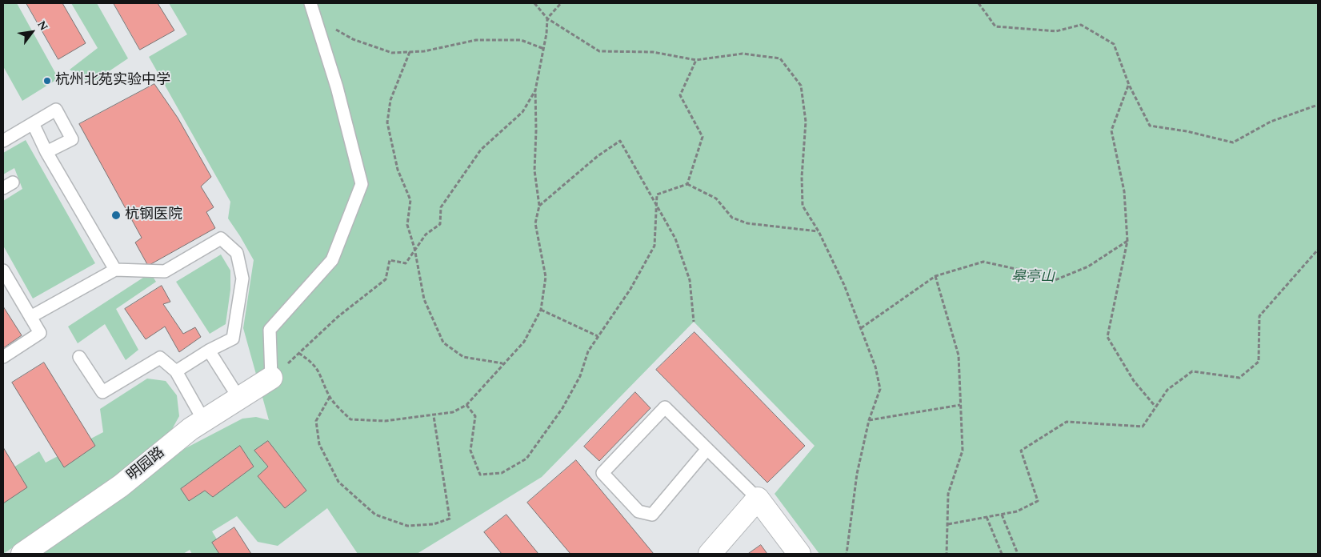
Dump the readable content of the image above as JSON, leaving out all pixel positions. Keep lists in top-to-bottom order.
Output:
{
  "streets": {
    "street": ["明园路"]
  },
  "parks": ["皋亭山"],
  "places": ["杭州北苑实验中学", "杭钢医院"],
  "north": "top right"
}
